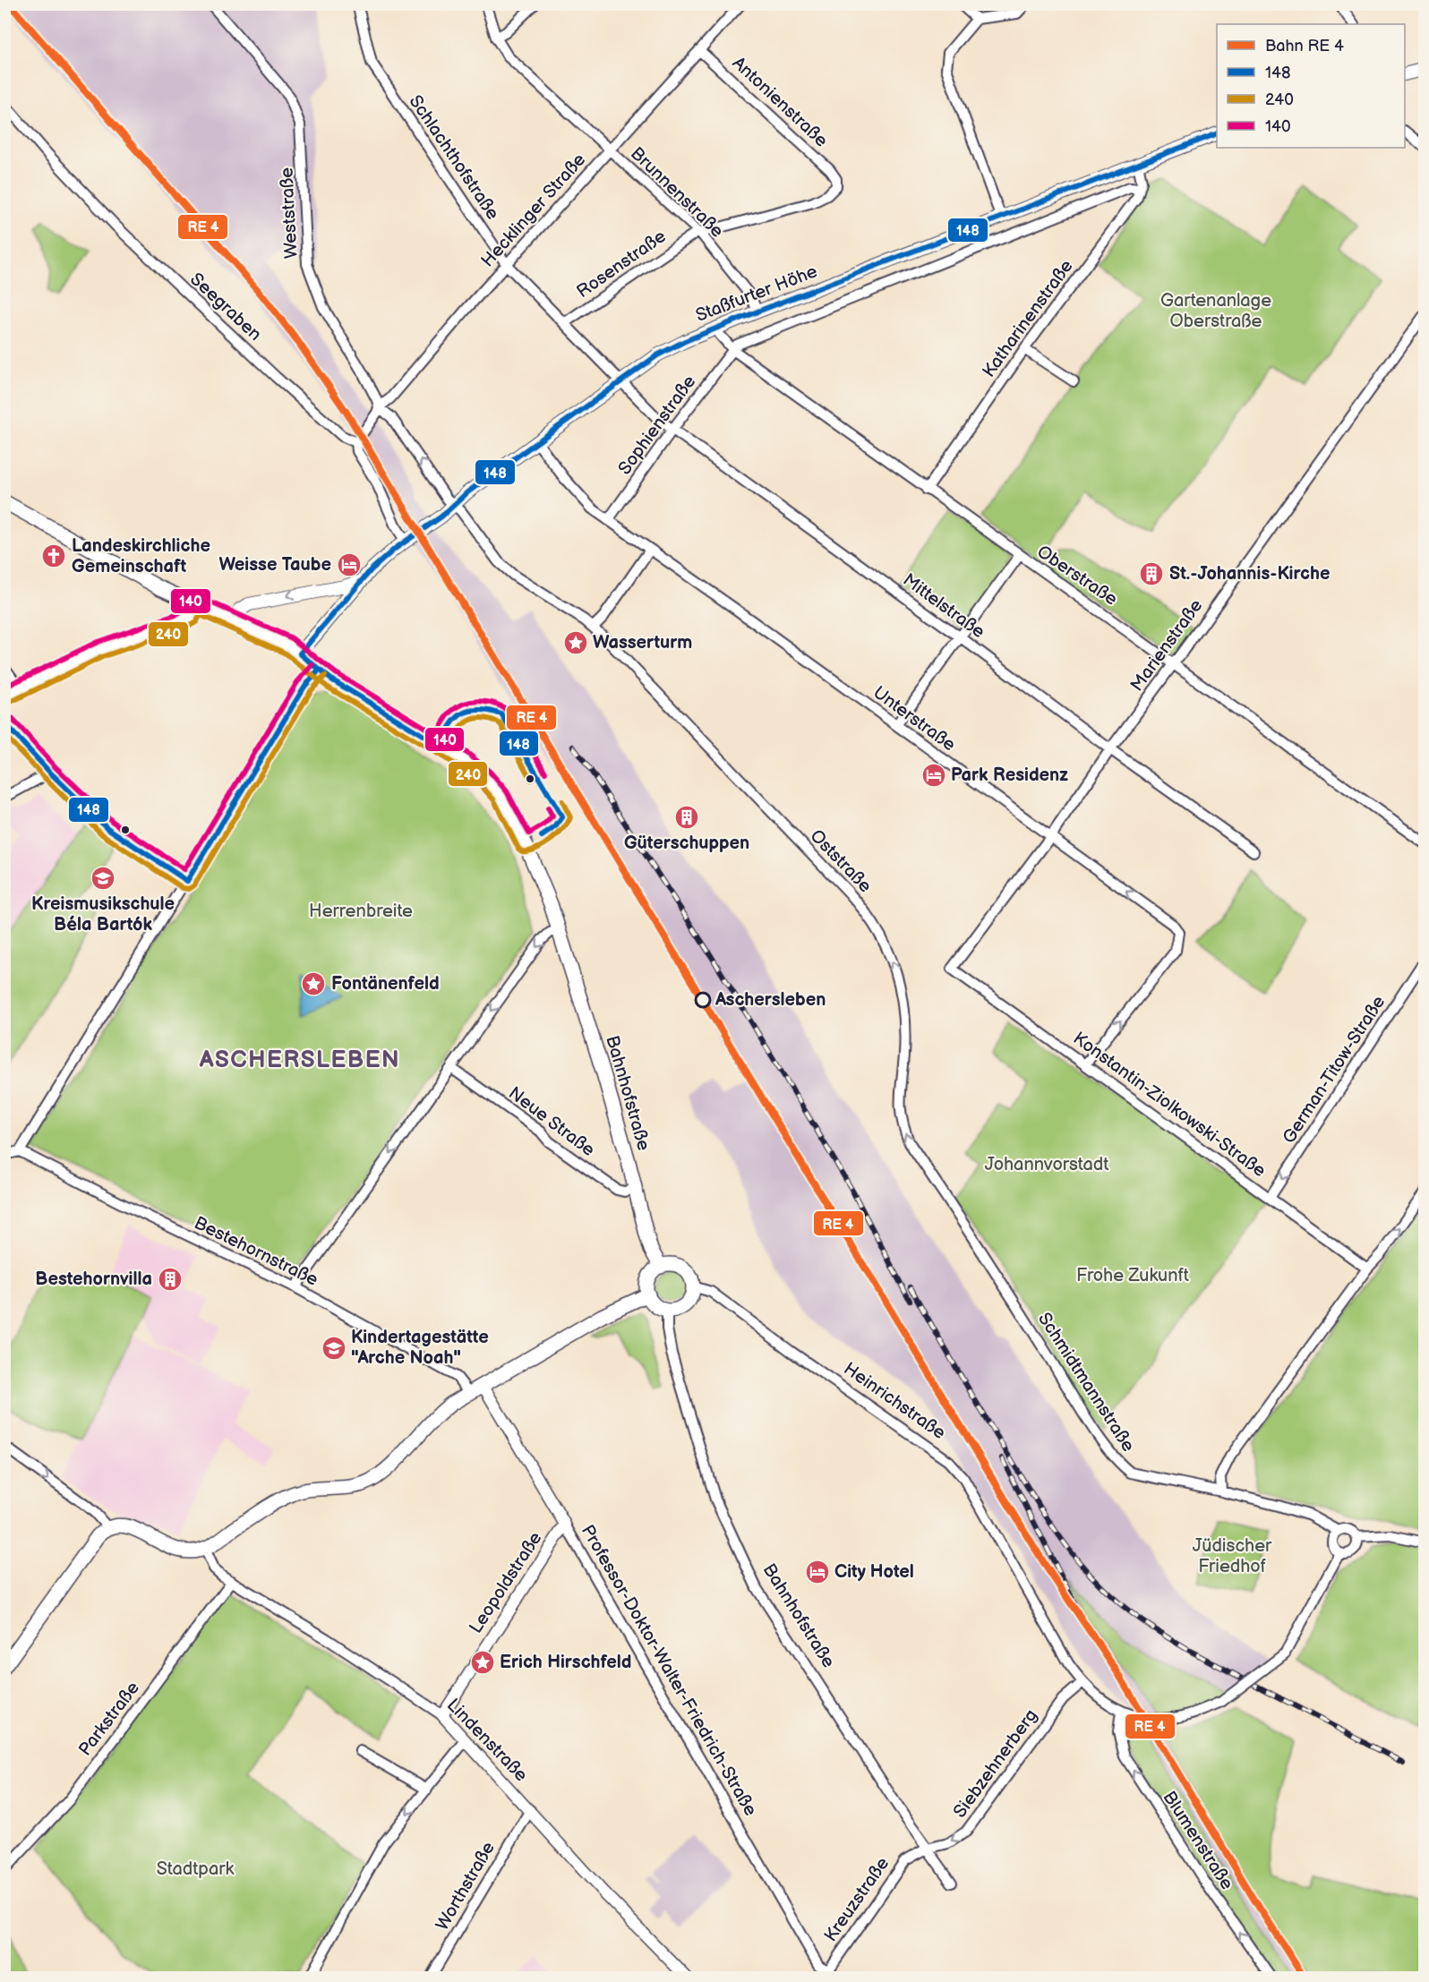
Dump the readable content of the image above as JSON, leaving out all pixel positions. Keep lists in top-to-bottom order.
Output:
{
  "streets": {
    "main road": ["Staßfurter Höhe", "Bahnhofstraße"],
    "street": [
      "Antonienstraße",
      "Schlachthofstraße",
      "Brunnenstraße",
      "Hecklinger Straße",
      "Weststraße",
      "Rosenstraße",
      "Seegraben",
      "Katharinenstraße",
      "Sophienstraße",
      "Oberstraße",
      "Mittelstraße",
      "Marienstraße",
      "Unterstraße",
      "Oststraße",
      "German-Titow-Straße",
      "Konstantin-Ziolkowski-Straße",
      "Neue Straße",
      "Bestehornstraße",
      "Schmidtmannstraße",
      "Heinrichstraße",
      "Leopoldstraße",
      "Professor-Doktor-Walter-Friedrich-Straße",
      "Parkstraße",
      "Lindenstraße",
      "Siebzehnerberg",
      "Blumenstraße",
      "Worthstraße",
      "Kreuzstraße"
    ]
  },
  "crossings": [
    ["Antonienstraße", "Hecklinger Straße"],
    ["Antonienstraße", "Rosenstraße"],
    ["Schlachthofstraße", "Hecklinger Straße"],
    ["Schlachthofstraße", "Rosenstraße"],
    ["Schlachthofstraße", "Staßfurter Höhe"],
    ["Schlachthofstraße", "Mittelstraße"],
    ["Brunnenstraße", "Hecklinger Straße"],
    ["Brunnenstraße", "Rosenstraße"],
    ["Brunnenstraße", "Staßfurter Höhe"],
    ["Hecklinger Straße", "Weststraße"],
    ["Hecklinger Straße", "Seegraben"],
    ["Weststraße", "Staßfurter Höhe"],
    ["Weststraße", "Oststraße"],
    ["Staßfurter Höhe", "Oberstraße"],
    ["Staßfurter Höhe", "Mittelstraße"],
    ["Staßfurter Höhe", "Unterstraße"],
    ["Staßfurter Höhe", "Oststraße"],
    ["Katharinenstraße", "Oberstraße"],
    ["Sophienstraße", "Oberstraße"],
    ["Sophienstraße", "Mittelstraße"],
    ["Sophienstraße", "Unterstraße"],
    ["Oberstraße", "Marienstraße"],
    ["Mittelstraße", "Marienstraße"],
    ["Marienstraße", "Unterstraße"],
    ["Marienstraße", "Konstantin-Ziolkowski-Straße"],
    ["Unterstraße", "Konstantin-Ziolkowski-Straße"],
    ["Oststraße", "Schmidtmannstraße"],
    ["German-Titow-Straße", "Konstantin-Ziolkowski-Straße"],
    ["Bahnhofstraße", "Neue Straße"],
    ["Bahnhofstraße", "Heinrichstraße"],
    ["Bahnhofstraße", "Siebzehnerberg"],
    ["Bahnhofstraße", "Kreuzstraße"],
    ["Schmidtmannstraße", "Heinrichstraße"],
    ["Heinrichstraße", "Siebzehnerberg"],
    ["Heinrichstraße", "Blumenstraße"],
    ["Leopoldstraße", "Professor-Doktor-Walter-Friedrich-Straße"],
    ["Leopoldstraße", "Lindenstraße"],
    ["Professor-Doktor-Walter-Friedrich-Straße", "Kreuzstraße"],
    ["Parkstraße", "Lindenstraße"],
    ["Lindenstraße", "Worthstraße"],
    ["Siebzehnerberg", "Kreuzstraße"]
  ],
  "one_way": [
    "Oststraße",
    "German-Titow-Straße",
    "Siebzehnerberg",
    "Blumenstraße"
  ],
  "districts": ["ASCHERSLEBEN"],
  "parks": [
    "Gartenanlage Oberstraße",
    "Herrenbreite",
    "Johannvorstadt",
    "Frohe Zukunft",
    "Jüdischer Friedhof",
    "Stadtpark"
  ],
  "places": {
    "church": ["Landeskirchliche Gemeinschaft"],
    "hotel": ["Weisse Taube", "Park Residenz", "City Hotel"],
    "building": ["St.-Johannis-Kirche", "Güterschuppen", "Bestehornvilla"],
    "place": ["Wasserturm", "Fontänenfeld", "Erich Hirschfeld"],
    "school or university": ["Kreismusikschule Béla Bartók", "Kindertagestätte \"Arche Noah\""],
    "other": ["Aschersleben"]
  },
  "lines": ["transit line 148", "transit line 140", "transit line 240"],
  "legend": [
    "Bahn RE 4",
    "148",
    "240",
    "140"
  ]
}
